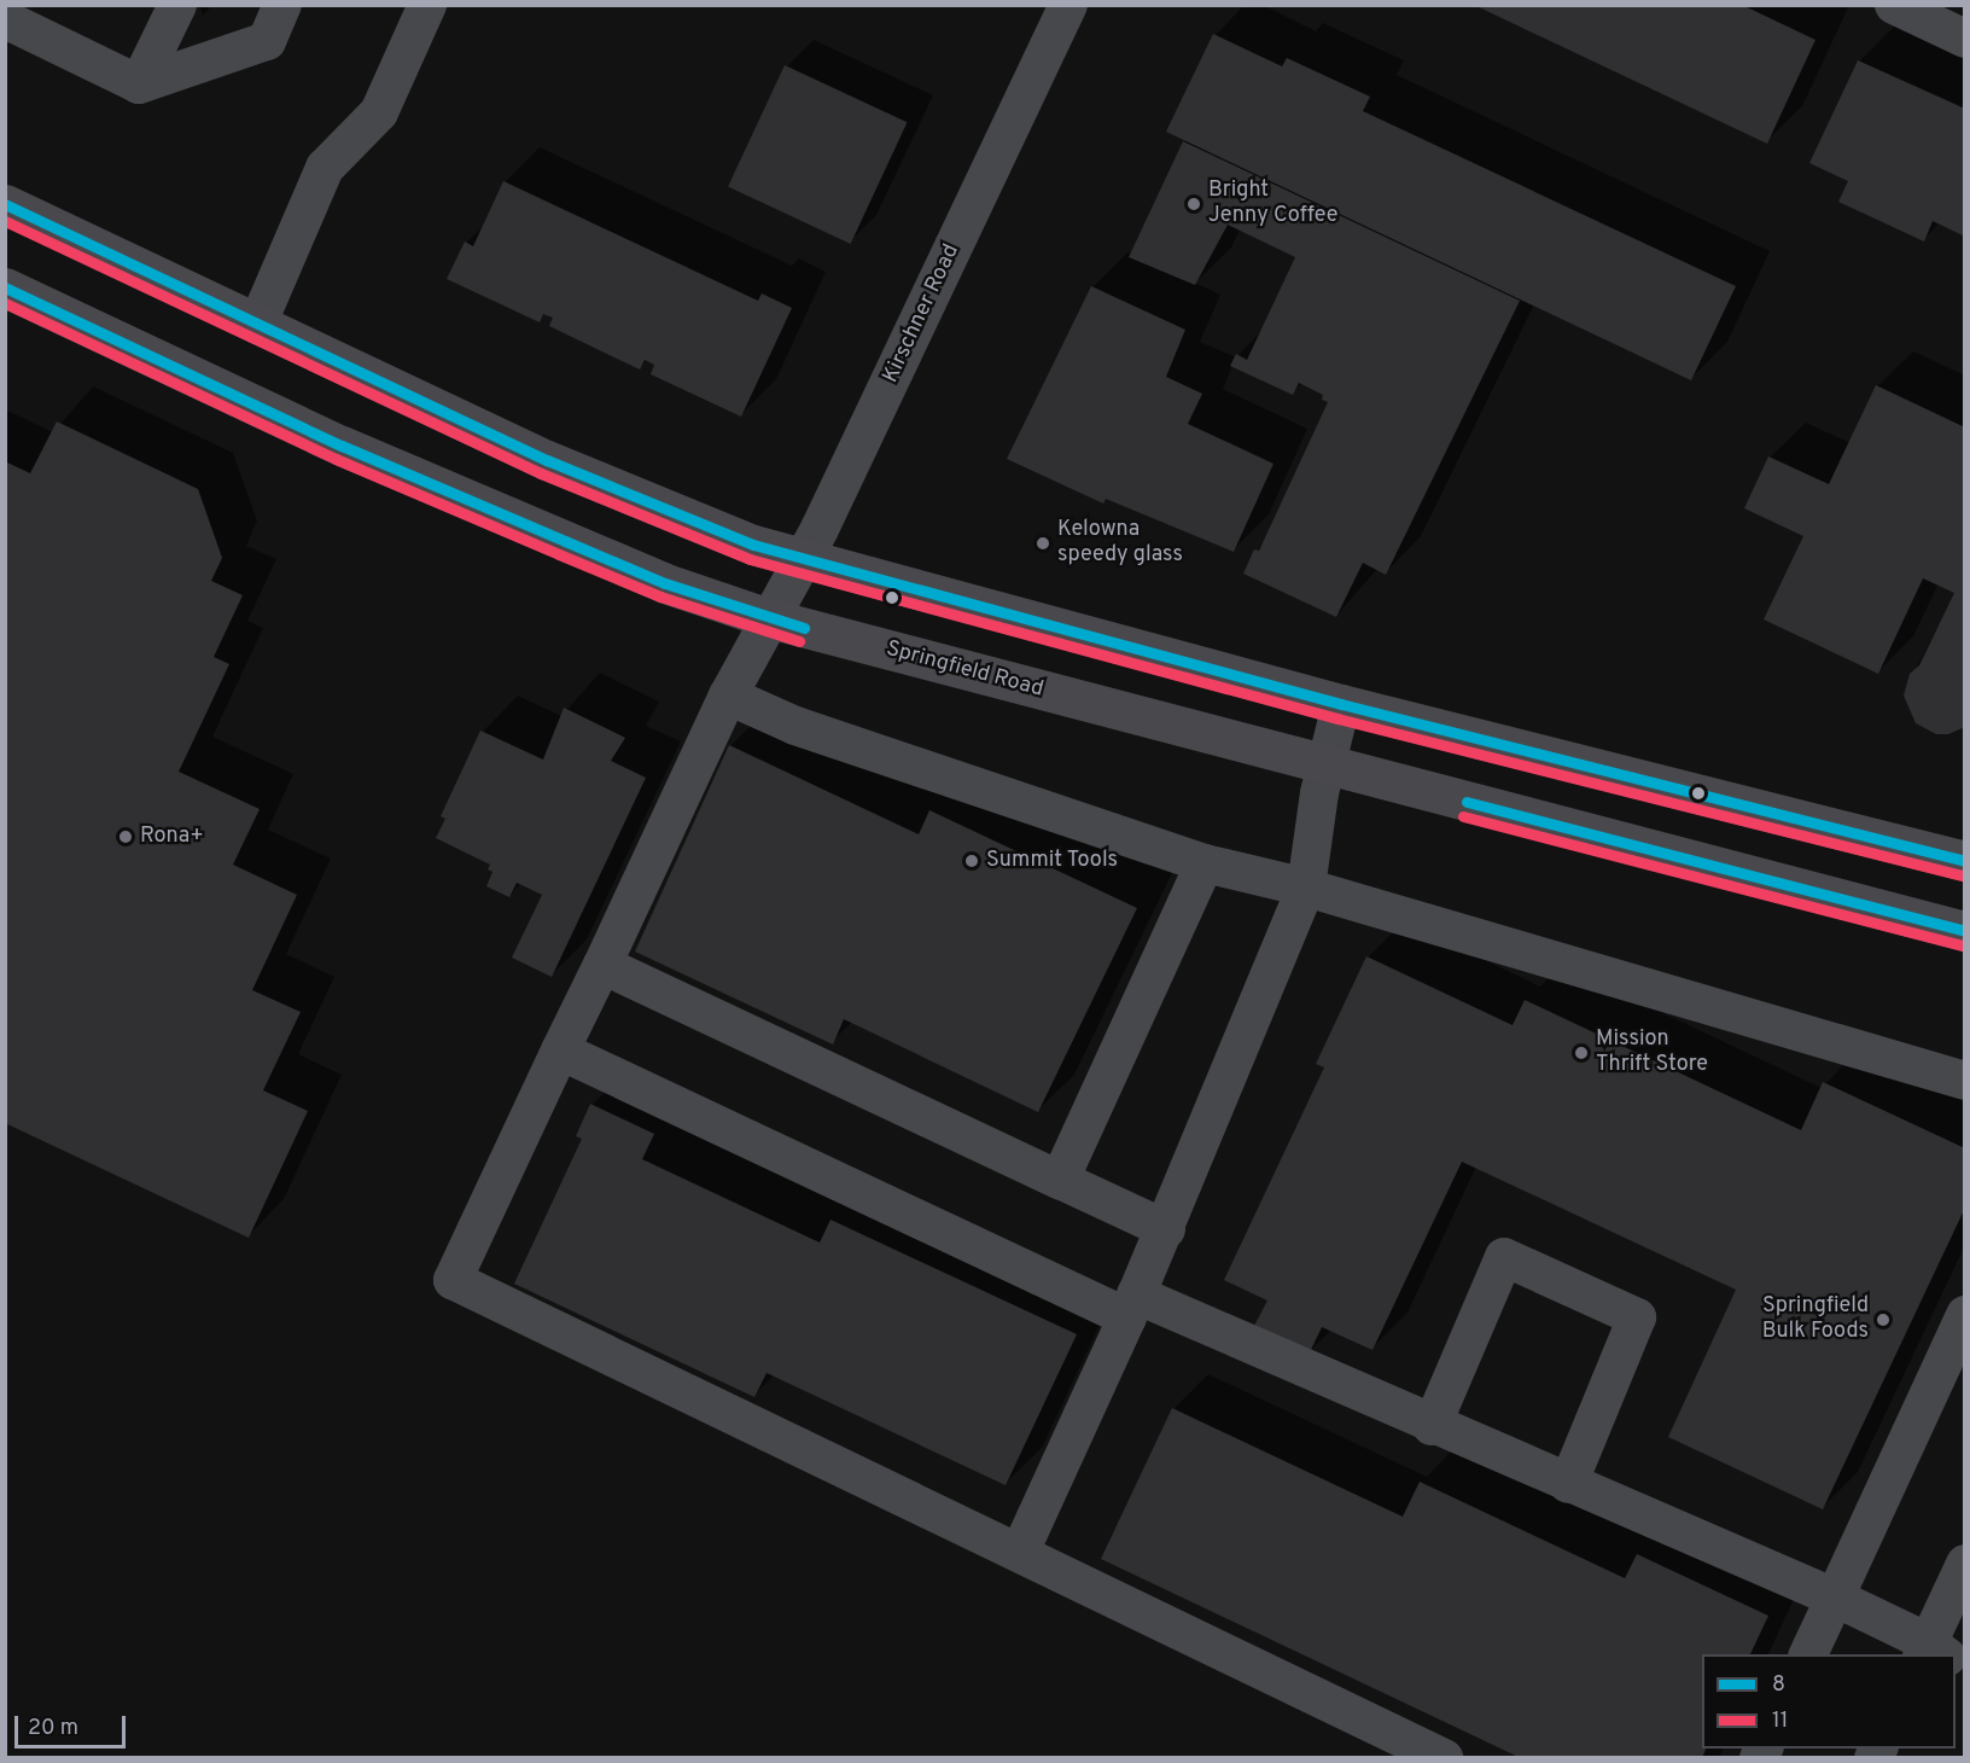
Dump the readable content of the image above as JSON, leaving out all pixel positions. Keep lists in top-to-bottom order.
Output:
{
  "streets": {
    "main road": ["Springfield Road"],
    "street": ["Kirschner Road"]
  },
  "crossings": [
    ["Kirschner Road", "Springfield Road"]
  ],
  "places": [
    "Bright Jenny Coffee",
    "Kelowna speedy glass",
    "Rona+",
    "Summit Tools",
    "Mission Thrift Store",
    "Springfield Bulk Foods"
  ],
  "lines": ["transit line 8", "transit line 11"],
  "legend": ["8", "11"],
  "scale_bar": "20 m"
}
